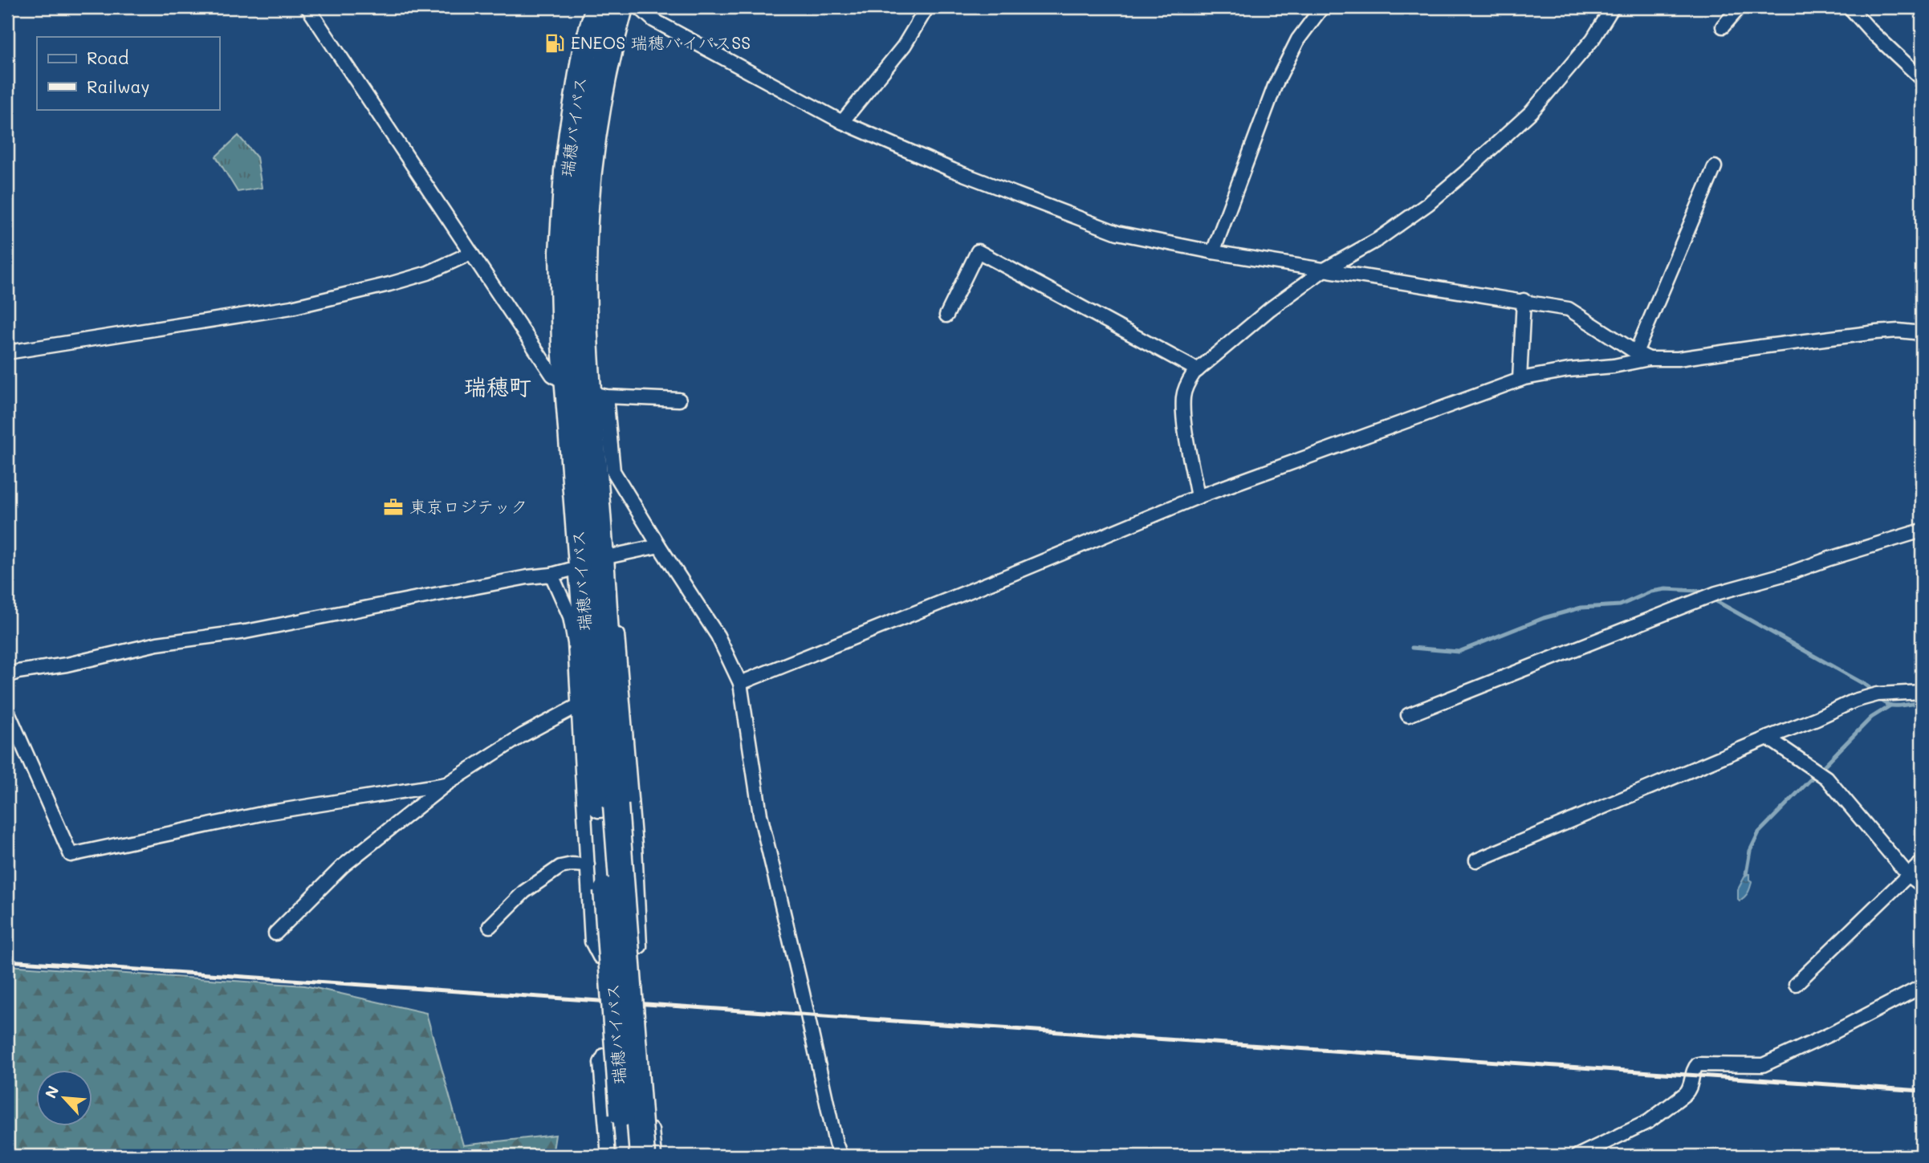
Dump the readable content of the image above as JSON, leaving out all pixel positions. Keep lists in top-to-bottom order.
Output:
{
  "streets": {
    "highway": ["瑞穂バイパス"]
  },
  "districts": ["瑞穂町"],
  "places": {
    "fuel station": ["ENEOS 瑞穂バイパスSS"],
    "office": ["東京ロジテック"]
  },
  "legend": ["Road", "Railway"],
  "north": "top left"
}
